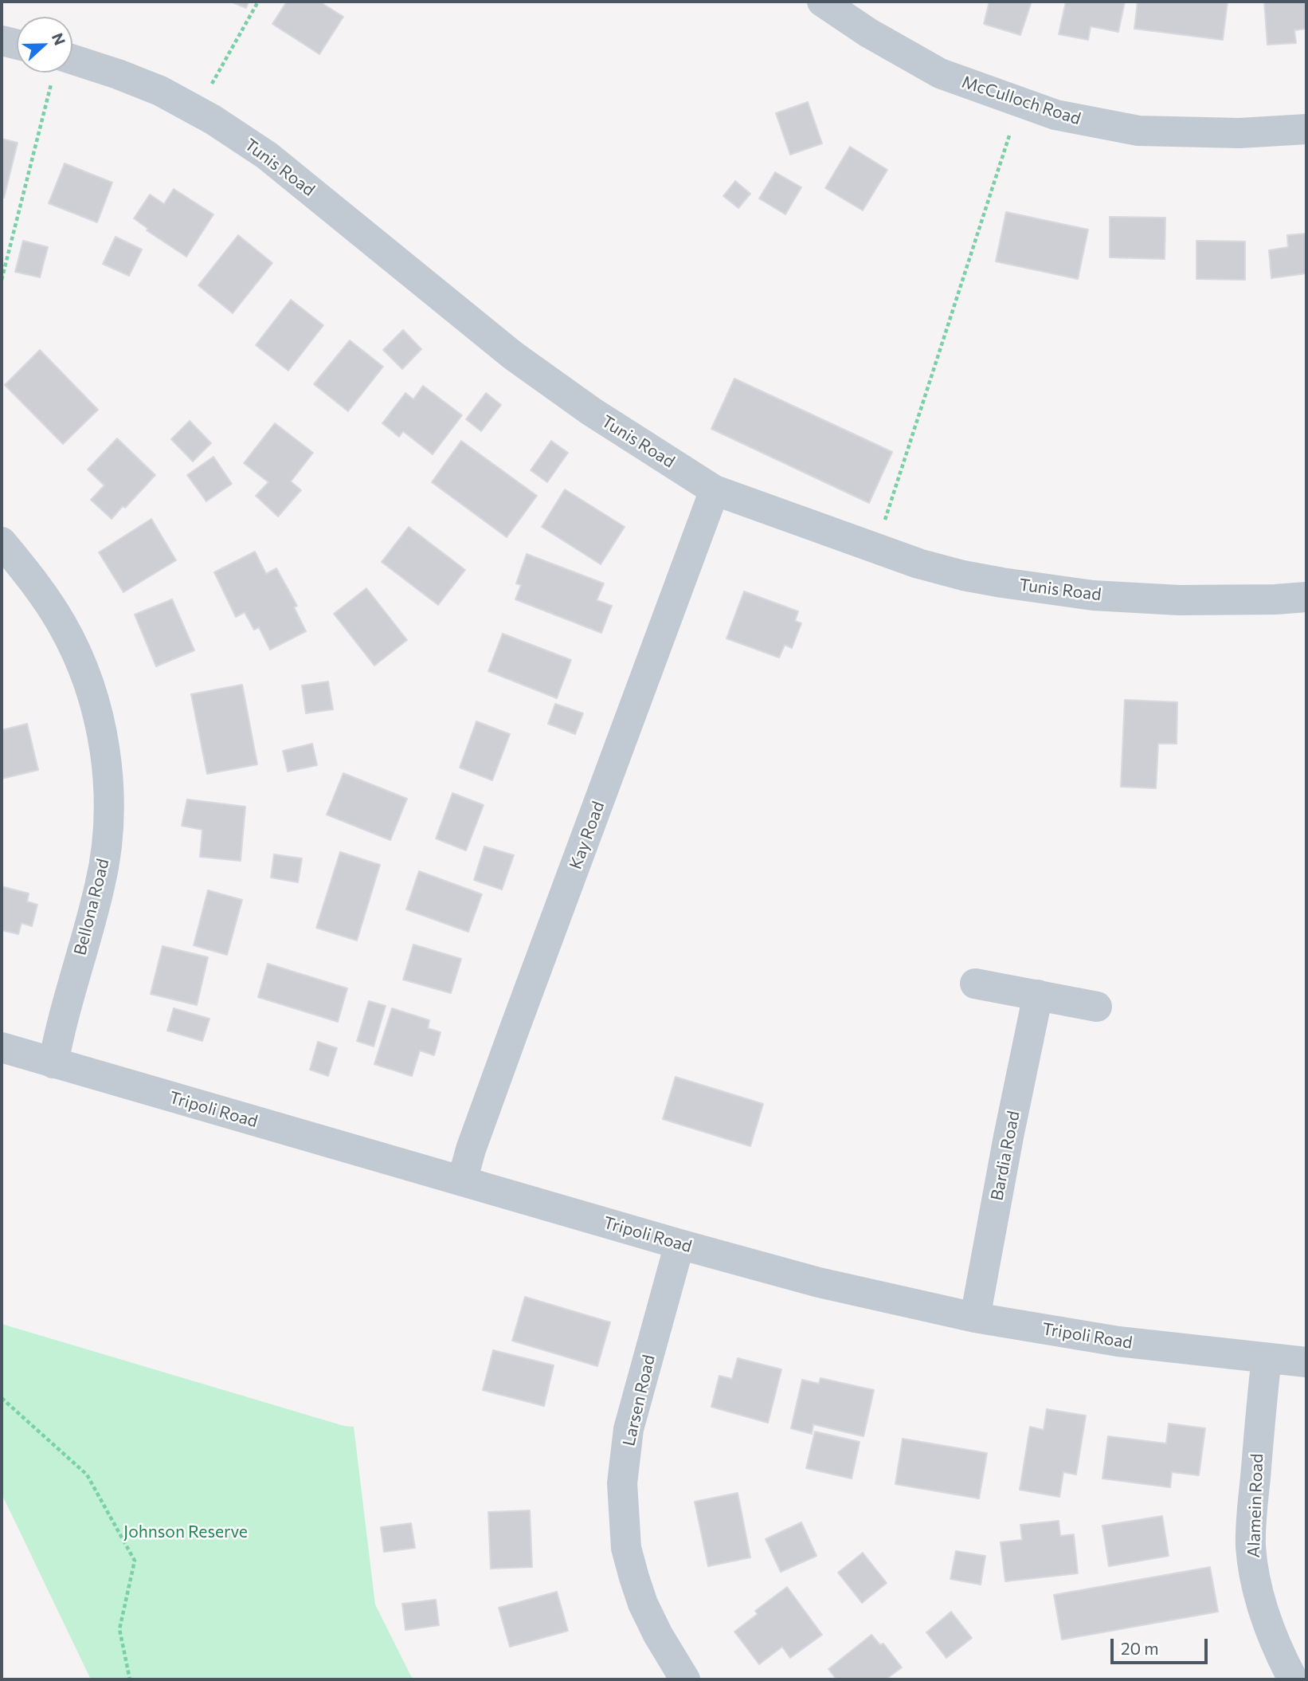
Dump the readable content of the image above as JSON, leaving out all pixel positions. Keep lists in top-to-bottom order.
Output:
{
  "streets": {
    "street": [
      "McCulloch Road",
      "Tunis Road",
      "Kay Road",
      "Bellona Road",
      "Tripoli Road",
      "Bardia Road",
      "Larsen Road",
      "Alamein Road"
    ]
  },
  "crossings": [
    ["Tunis Road", "Kay Road"],
    ["Kay Road", "Tripoli Road"],
    ["Bellona Road", "Tripoli Road"],
    ["Tripoli Road", "Bardia Road"],
    ["Tripoli Road", "Larsen Road"],
    ["Tripoli Road", "Alamein Road"]
  ],
  "parks": ["Johnson Reserve"],
  "scale_bar": "20 m",
  "north": "right"
}
